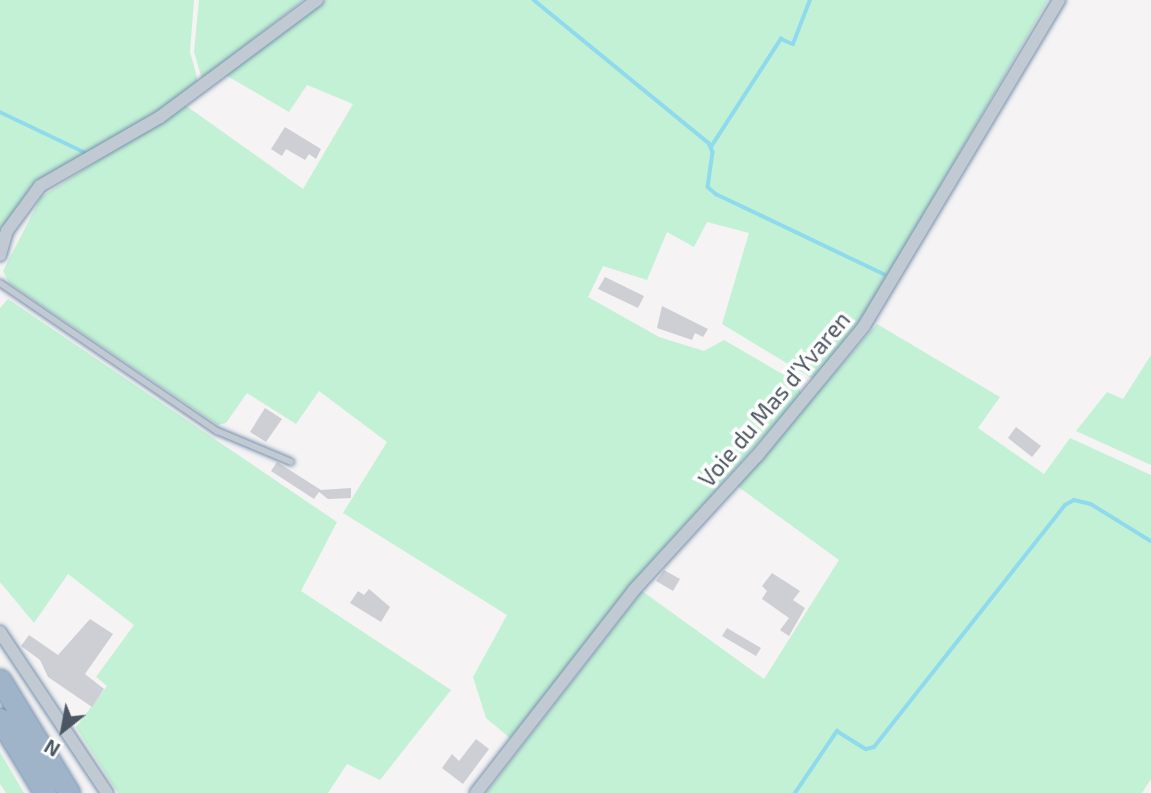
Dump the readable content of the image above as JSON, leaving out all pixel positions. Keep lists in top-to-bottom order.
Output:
{
  "streets": {
    "street": ["Voie du Mas d'Yvaren"]
  },
  "north": "bottom left"
}
